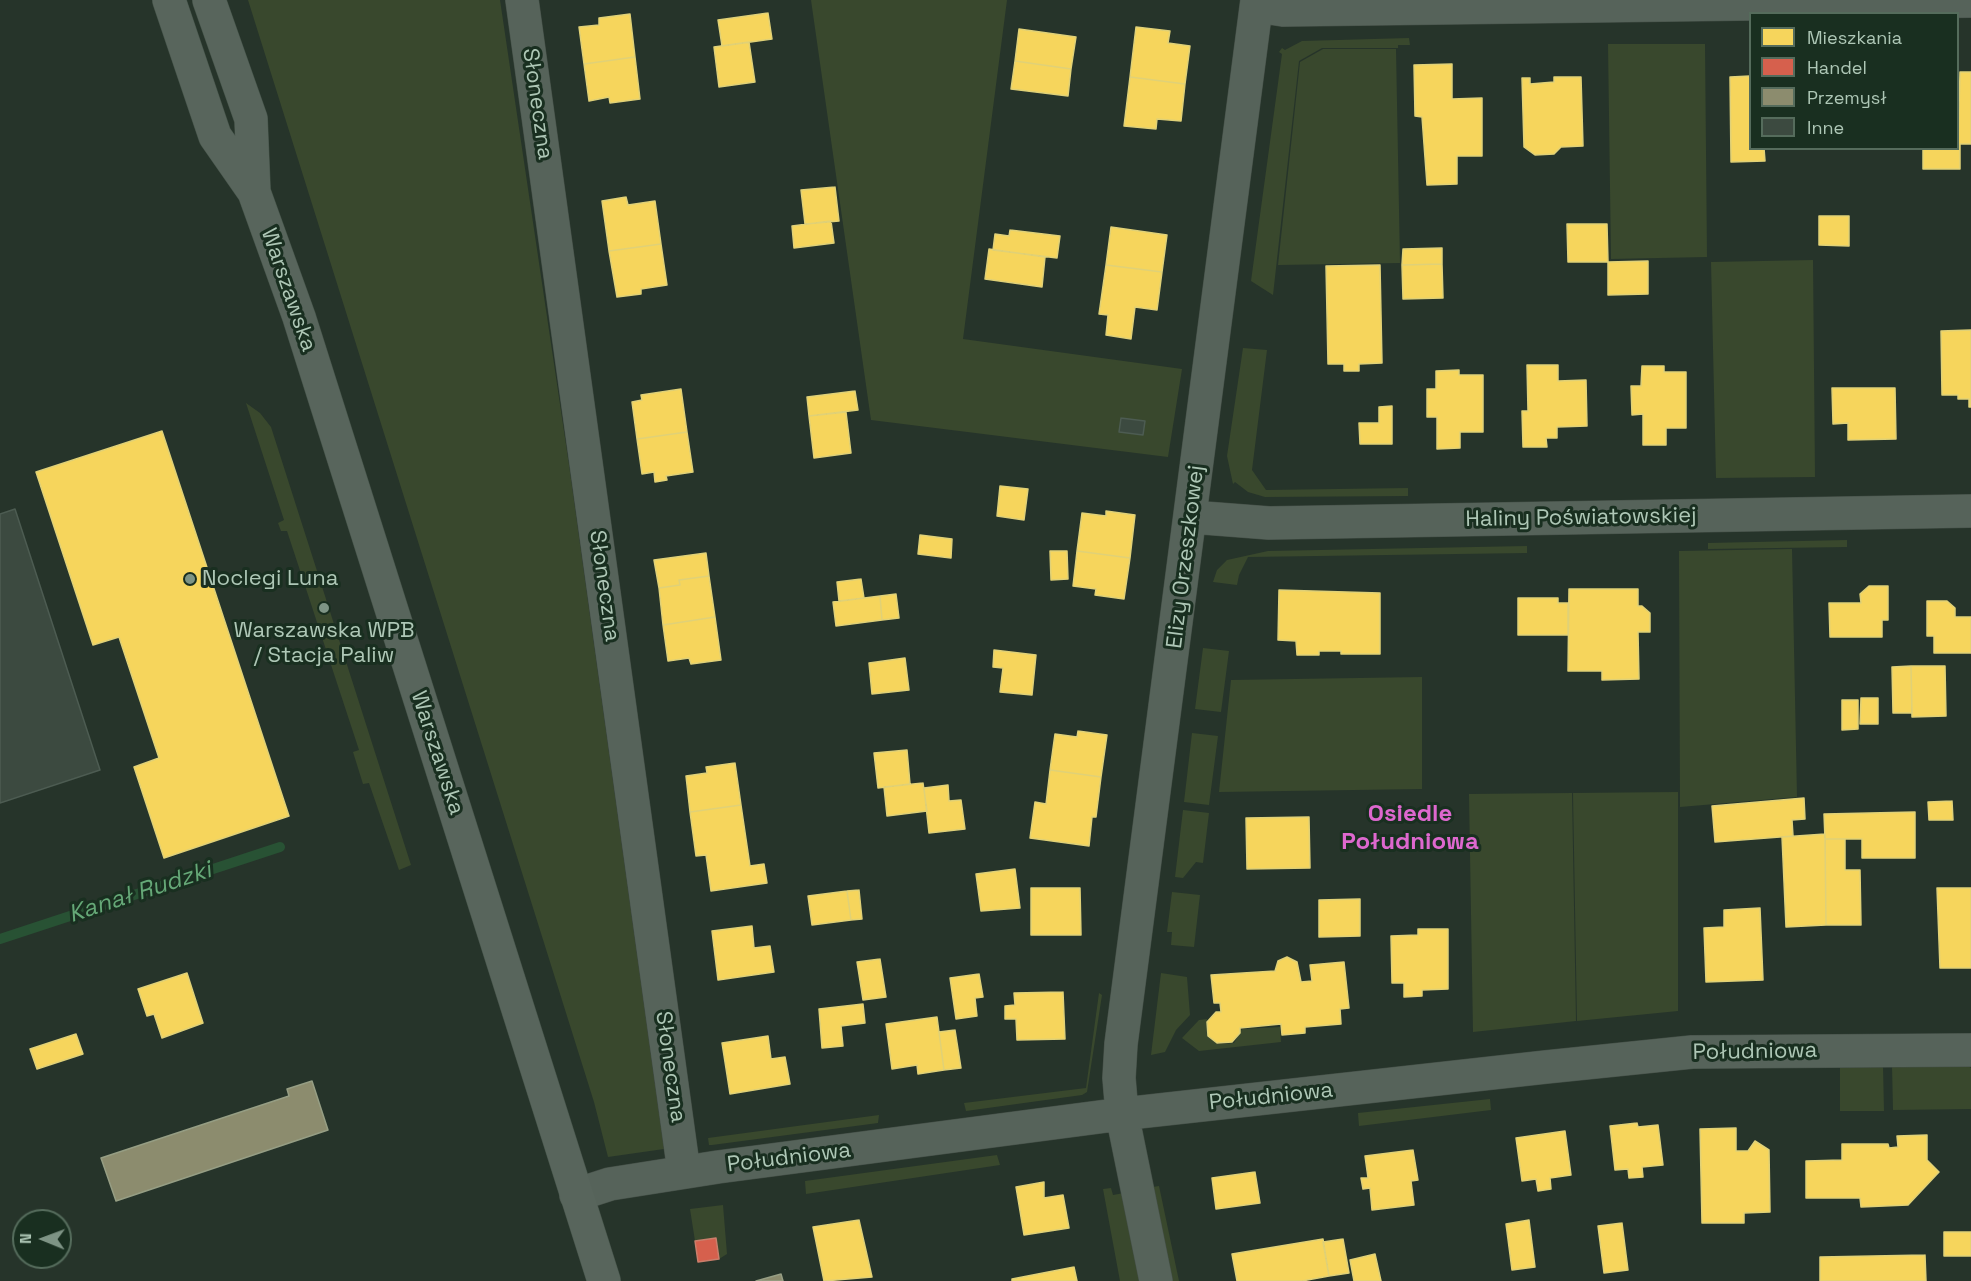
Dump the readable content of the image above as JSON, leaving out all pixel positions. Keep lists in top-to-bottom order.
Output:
{
  "streets": {
    "main road": ["Warszawska"],
    "street": [
      "Słoneczna",
      "Haliny Poświatowskiej",
      "Elizy Orzeszkowej",
      "Południowa"
    ]
  },
  "crossings": [
    ["Słoneczna", "Południowa"],
    ["Warszawska", "Południowa"],
    ["Haliny Poświatowskiej", "Elizy Orzeszkowej"],
    ["Elizy Orzeszkowej", "Południowa"]
  ],
  "districts": ["Osiedle Południowa"],
  "water": ["Kanał Rudzki"],
  "places": ["Noclegi Luna", "Warszawska WPB / Stacja Paliw"],
  "legend": [
    "Mieszkania",
    "Handel",
    "Przemysł",
    "Inne"
  ],
  "north": "left"
}
